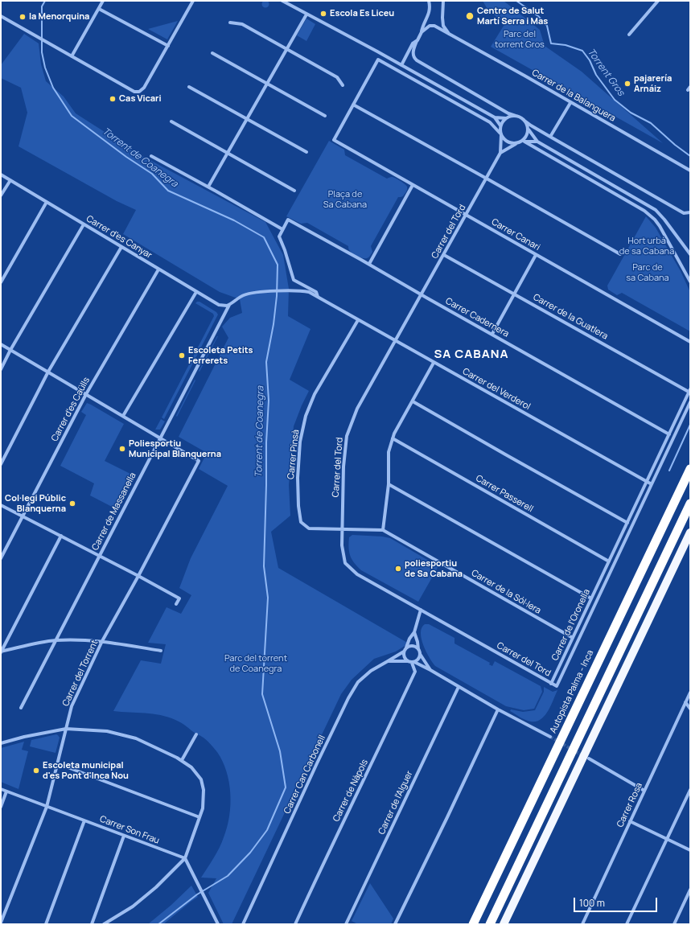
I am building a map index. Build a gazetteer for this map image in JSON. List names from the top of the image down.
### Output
{
  "streets": {
    "highway": ["Autopista Palma - Inca"],
    "street": [
      "Carrer de la Balanguera",
      "Carrer del Tord",
      "Carrer Canari",
      "Carrer d'es Canyar",
      "Carrer de la Guatlera",
      "Carrer Cadernera",
      "Carrer del Verderol",
      "Carrer d'es Caülls",
      "Carrer Pinsà",
      "Carrer Passerell",
      "Carrer de Massanella",
      "Carrer de la Sól·lera",
      "Carrer de l'Oronella",
      "Carrer del Torrent",
      "Carrer Can Carbonell",
      "Carrer de Nàpols",
      "Carrer de l'Alguer",
      "Carrer Rosa",
      "Carrer Son Frau"
    ]
  },
  "crossings": [
    ["Carrer del Tord", "Carrer Canari"],
    ["Carrer del Tord", "Carrer de la Guatlera"],
    ["Carrer del Tord", "Carrer Cadernera"],
    ["Carrer del Tord", "Carrer del Verderol"],
    ["Carrer del Tord", "Carrer Pinsà"],
    ["Carrer del Tord", "Carrer de la Sól·lera"],
    ["Carrer del Tord", "Carrer de l'Oronella"],
    ["Carrer d'es Canyar", "Carrer d'es Caülls"],
    ["Carrer d'es Canyar", "Carrer de Massanella"],
    ["Carrer de la Guatlera", "Carrer de l'Oronella"],
    ["Carrer Cadernera", "Carrer de l'Oronella"],
    ["Carrer del Verderol", "Carrer Pinsà"],
    ["Carrer del Verderol", "Carrer de l'Oronella"],
    ["Carrer Pinsà", "Carrer de la Sól·lera"],
    ["Carrer Passerell", "Carrer de l'Oronella"],
    ["Carrer de Massanella", "Carrer del Torrent"],
    ["Carrer de la Sól·lera", "Carrer de l'Oronella"],
    ["Carrer del Torrent", "Carrer Son Frau"],
    ["Carrer Can Carbonell", "Carrer de Nàpols"]
  ],
  "districts": ["SA CABANA"],
  "water": ["Torrent Gros", "Torrent de Coanegra"],
  "parks": [
    "Parc del torrent Gros",
    "Plaça de Sa Cabana",
    "Hort urbà de sa Cabana",
    "Parc de sa Cabana",
    "Parc del torrent de Coanegra"
  ],
  "places": [
    "Escola Es Liceu",
    "Centre de Salut Martí Serra i Mas",
    "la Menorquina",
    "pajarería Arnáiz",
    "Cas Vicari",
    "Escoleta Petits Ferrerets",
    "Poliesportiu Municipal Blanquerna",
    "Col·legi Públic Blanquerna",
    "poliesportiu de Sa Cabana",
    "Escoleta municipal d'es Pont d'Inca Nou"
  ],
  "scale_bar": "100 m"
}
